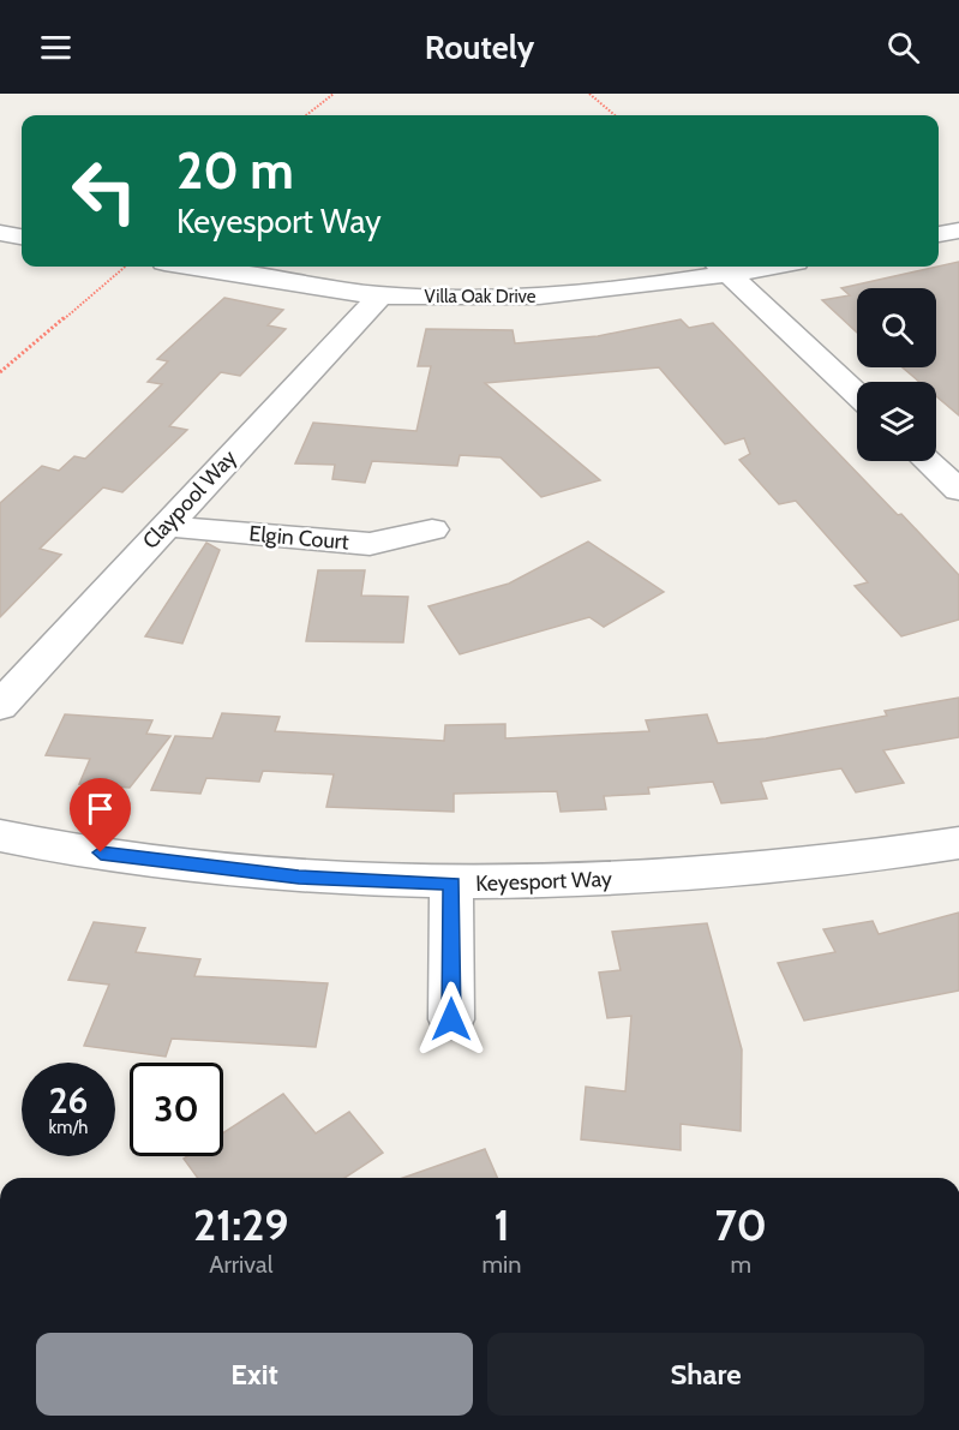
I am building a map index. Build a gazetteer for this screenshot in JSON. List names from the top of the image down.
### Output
{
  "streets": {
    "street": [
      "Villa Oak Drive",
      "Claypool Way",
      "Elgin Court",
      "Keyesport Way"
    ]
  },
  "crossings": [
    ["Villa Oak Drive", "Claypool Way"],
    ["Claypool Way", "Elgin Court"]
  ],
  "page": {
    "header": "Routely",
    "turn": ["20 m", "Keyesport Way"],
    "speed": "26 km/h",
    "limit": "30",
    "eta": [
      "21:29",
      "Arrival",
      "1",
      "min",
      "70",
      "m"
    ],
    "buttons": ["Exit", "Share"]
  }
}
